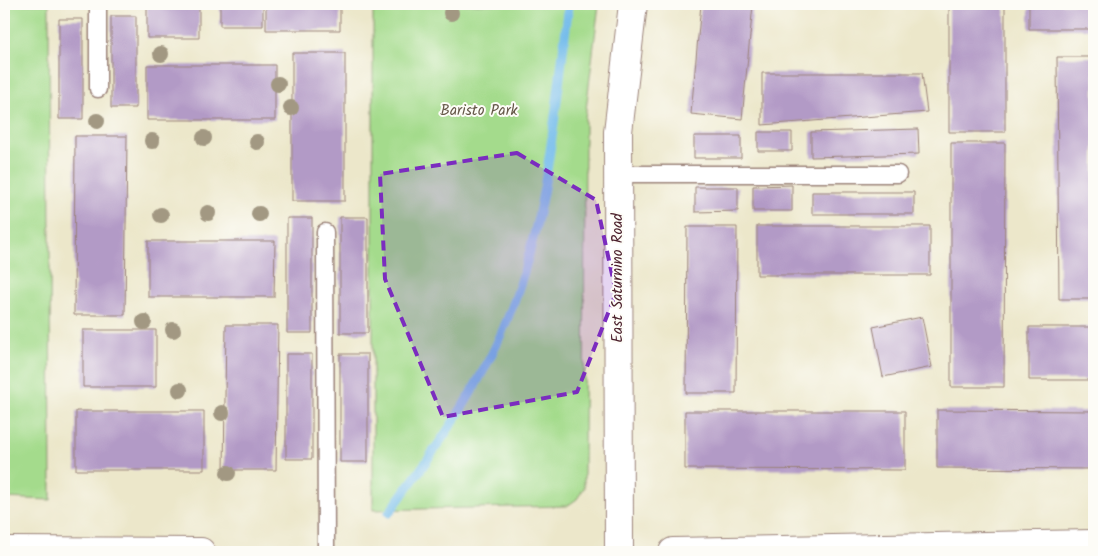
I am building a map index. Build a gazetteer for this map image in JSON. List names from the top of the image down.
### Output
{
  "streets": {
    "street": ["East Saturnino Road"]
  },
  "parks": ["Baristo Park"]
}
